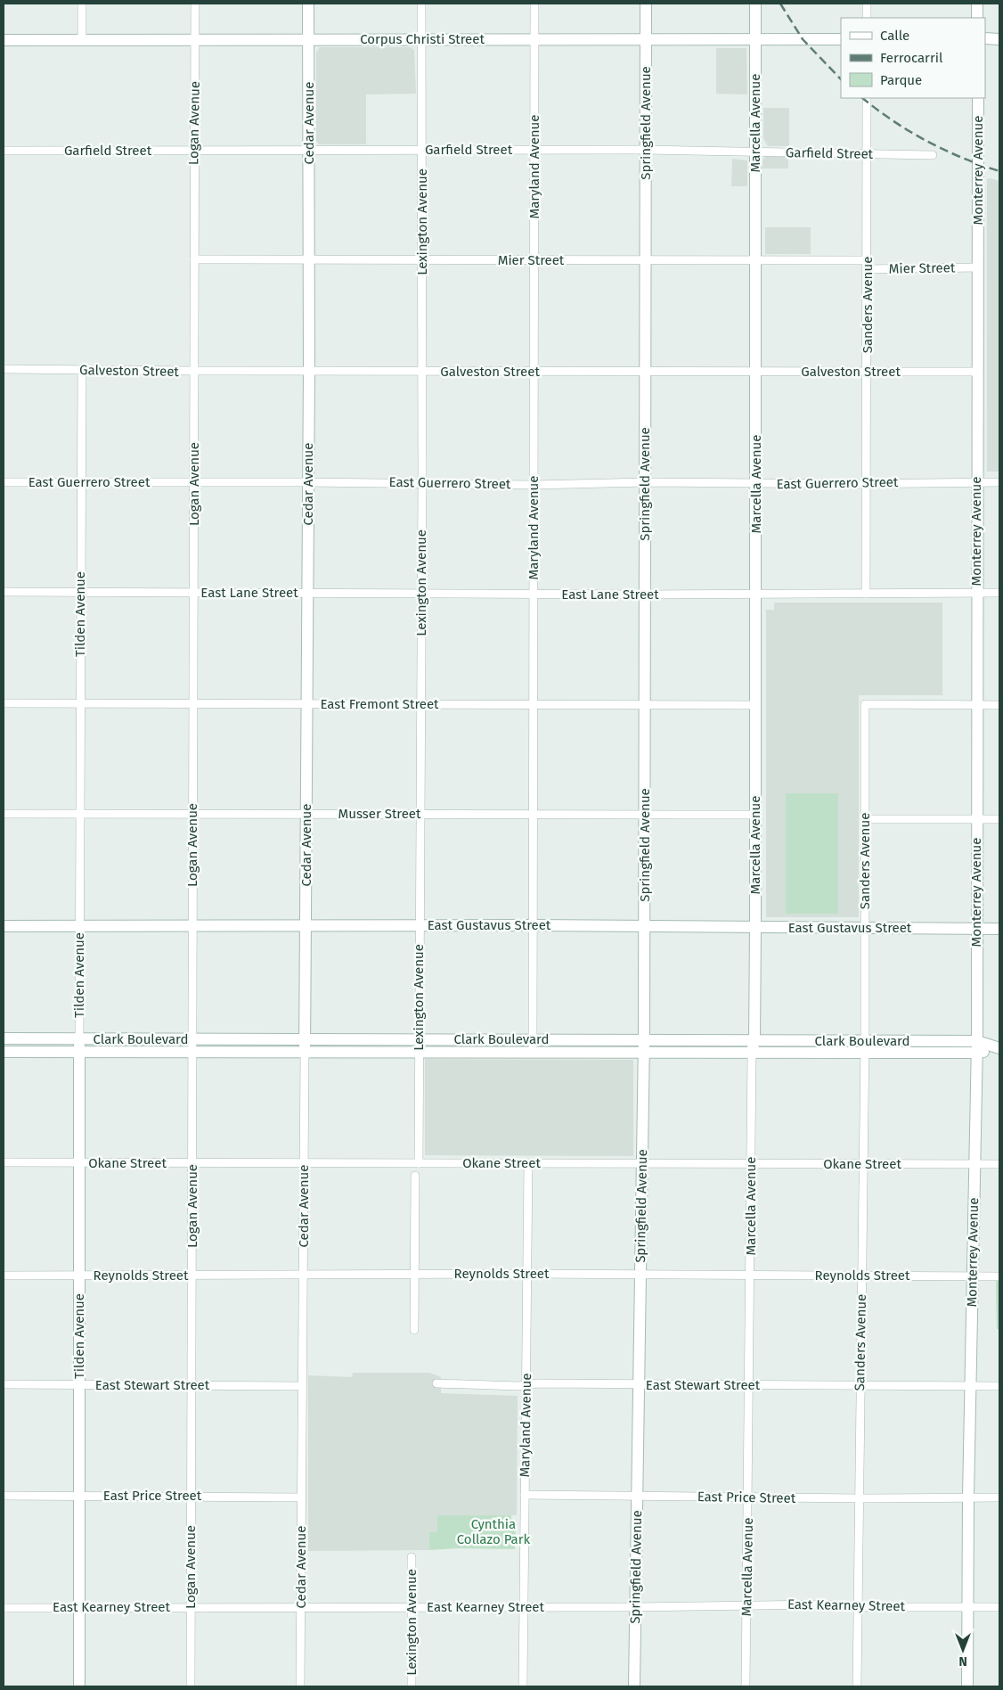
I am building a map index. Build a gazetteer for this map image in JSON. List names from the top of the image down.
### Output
{
  "streets": {
    "street": [
      "Corpus Christi Street",
      "Logan Avenue",
      "Cedar Avenue",
      "Springfield Avenue",
      "Marcella Avenue",
      "Garfield Street",
      "Maryland Avenue",
      "Monterrey Avenue",
      "Lexington Avenue",
      "Mier Street",
      "Sanders Avenue",
      "Galveston Street",
      "East Guerrero Street",
      "East Lane Street",
      "Tilden Avenue",
      "East Fremont Street",
      "Musser Street",
      "East Gustavus Street",
      "Clark Boulevard",
      "Okane Street",
      "Reynolds Street",
      "East Stewart Street",
      "East Price Street",
      "East Kearney Street"
    ]
  },
  "crossings": [
    ["Corpus Christi Street", "Logan Avenue"],
    ["Corpus Christi Street", "Cedar Avenue"],
    ["Corpus Christi Street", "Springfield Avenue"],
    ["Corpus Christi Street", "Marcella Avenue"],
    ["Corpus Christi Street", "Maryland Avenue"],
    ["Corpus Christi Street", "Lexington Avenue"],
    ["Logan Avenue", "Garfield Street"],
    ["Logan Avenue", "Mier Street"],
    ["Logan Avenue", "Galveston Street"],
    ["Logan Avenue", "East Guerrero Street"],
    ["Logan Avenue", "East Lane Street"],
    ["Logan Avenue", "East Fremont Street"],
    ["Logan Avenue", "Musser Street"],
    ["Logan Avenue", "East Gustavus Street"],
    ["Logan Avenue", "Clark Boulevard"],
    ["Logan Avenue", "Okane Street"],
    ["Logan Avenue", "Reynolds Street"],
    ["Logan Avenue", "East Stewart Street"],
    ["Logan Avenue", "East Price Street"],
    ["Logan Avenue", "East Kearney Street"],
    ["Cedar Avenue", "Garfield Street"],
    ["Cedar Avenue", "Mier Street"],
    ["Cedar Avenue", "Galveston Street"],
    ["Cedar Avenue", "East Guerrero Street"],
    ["Cedar Avenue", "East Lane Street"],
    ["Cedar Avenue", "East Fremont Street"],
    ["Cedar Avenue", "Musser Street"],
    ["Cedar Avenue", "East Gustavus Street"],
    ["Cedar Avenue", "Clark Boulevard"],
    ["Cedar Avenue", "Okane Street"],
    ["Cedar Avenue", "Reynolds Street"],
    ["Cedar Avenue", "East Stewart Street"],
    ["Cedar Avenue", "East Price Street"],
    ["Cedar Avenue", "East Kearney Street"],
    ["Springfield Avenue", "Garfield Street"],
    ["Springfield Avenue", "Mier Street"],
    ["Springfield Avenue", "Galveston Street"],
    ["Springfield Avenue", "East Guerrero Street"],
    ["Springfield Avenue", "East Lane Street"],
    ["Springfield Avenue", "East Fremont Street"],
    ["Springfield Avenue", "Musser Street"],
    ["Springfield Avenue", "East Gustavus Street"],
    ["Springfield Avenue", "Clark Boulevard"],
    ["Springfield Avenue", "Okane Street"],
    ["Springfield Avenue", "Reynolds Street"],
    ["Springfield Avenue", "East Stewart Street"],
    ["Springfield Avenue", "East Price Street"],
    ["Springfield Avenue", "East Kearney Street"],
    ["Marcella Avenue", "Garfield Street"],
    ["Marcella Avenue", "Mier Street"],
    ["Marcella Avenue", "Galveston Street"],
    ["Marcella Avenue", "East Guerrero Street"],
    ["Marcella Avenue", "East Lane Street"],
    ["Marcella Avenue", "East Fremont Street"],
    ["Marcella Avenue", "Musser Street"],
    ["Marcella Avenue", "East Gustavus Street"],
    ["Marcella Avenue", "Clark Boulevard"],
    ["Marcella Avenue", "Okane Street"],
    ["Marcella Avenue", "Reynolds Street"],
    ["Marcella Avenue", "East Stewart Street"],
    ["Marcella Avenue", "East Price Street"],
    ["Marcella Avenue", "East Kearney Street"],
    ["Garfield Street", "Maryland Avenue"],
    ["Garfield Street", "Lexington Avenue"],
    ["Garfield Street", "Sanders Avenue"],
    ["Maryland Avenue", "Mier Street"],
    ["Maryland Avenue", "Galveston Street"],
    ["Maryland Avenue", "East Guerrero Street"],
    ["Maryland Avenue", "East Lane Street"],
    ["Maryland Avenue", "East Fremont Street"],
    ["Maryland Avenue", "Musser Street"],
    ["Maryland Avenue", "East Gustavus Street"],
    ["Maryland Avenue", "Clark Boulevard"],
    ["Maryland Avenue", "Okane Street"],
    ["Maryland Avenue", "Reynolds Street"],
    ["Maryland Avenue", "East Stewart Street"],
    ["Maryland Avenue", "East Price Street"],
    ["Maryland Avenue", "East Kearney Street"],
    ["Monterrey Avenue", "Mier Street"],
    ["Monterrey Avenue", "Sanders Avenue"],
    ["Monterrey Avenue", "Galveston Street"],
    ["Monterrey Avenue", "East Guerrero Street"],
    ["Monterrey Avenue", "East Lane Street"],
    ["Monterrey Avenue", "East Gustavus Street"],
    ["Monterrey Avenue", "Clark Boulevard"],
    ["Monterrey Avenue", "Okane Street"],
    ["Monterrey Avenue", "Reynolds Street"],
    ["Monterrey Avenue", "East Stewart Street"],
    ["Monterrey Avenue", "East Price Street"],
    ["Monterrey Avenue", "East Kearney Street"],
    ["Lexington Avenue", "Mier Street"],
    ["Lexington Avenue", "Galveston Street"],
    ["Lexington Avenue", "East Guerrero Street"],
    ["Lexington Avenue", "East Lane Street"],
    ["Lexington Avenue", "East Fremont Street"],
    ["Lexington Avenue", "Musser Street"],
    ["Lexington Avenue", "East Gustavus Street"],
    ["Lexington Avenue", "Clark Boulevard"],
    ["Lexington Avenue", "Okane Street"],
    ["Lexington Avenue", "East Kearney Street"],
    ["Mier Street", "Sanders Avenue"],
    ["Sanders Avenue", "Galveston Street"],
    ["Sanders Avenue", "East Guerrero Street"],
    ["Sanders Avenue", "East Lane Street"],
    ["Sanders Avenue", "East Gustavus Street"],
    ["Sanders Avenue", "Clark Boulevard"],
    ["Sanders Avenue", "Okane Street"],
    ["Sanders Avenue", "Reynolds Street"],
    ["Sanders Avenue", "East Stewart Street"],
    ["Sanders Avenue", "East Price Street"],
    ["Sanders Avenue", "East Kearney Street"],
    ["Galveston Street", "Tilden Avenue"],
    ["East Guerrero Street", "Tilden Avenue"],
    ["East Lane Street", "Tilden Avenue"],
    ["Tilden Avenue", "East Fremont Street"],
    ["Tilden Avenue", "Musser Street"],
    ["Tilden Avenue", "East Gustavus Street"],
    ["Tilden Avenue", "Clark Boulevard"],
    ["Tilden Avenue", "Okane Street"],
    ["Tilden Avenue", "Reynolds Street"],
    ["Tilden Avenue", "East Stewart Street"],
    ["Tilden Avenue", "East Price Street"],
    ["Tilden Avenue", "East Kearney Street"]
  ],
  "parks": ["Cynthia Collazo Park"],
  "legend": ["Calle", "Ferrocarril", "Parque"],
  "north": "bottom"
}
